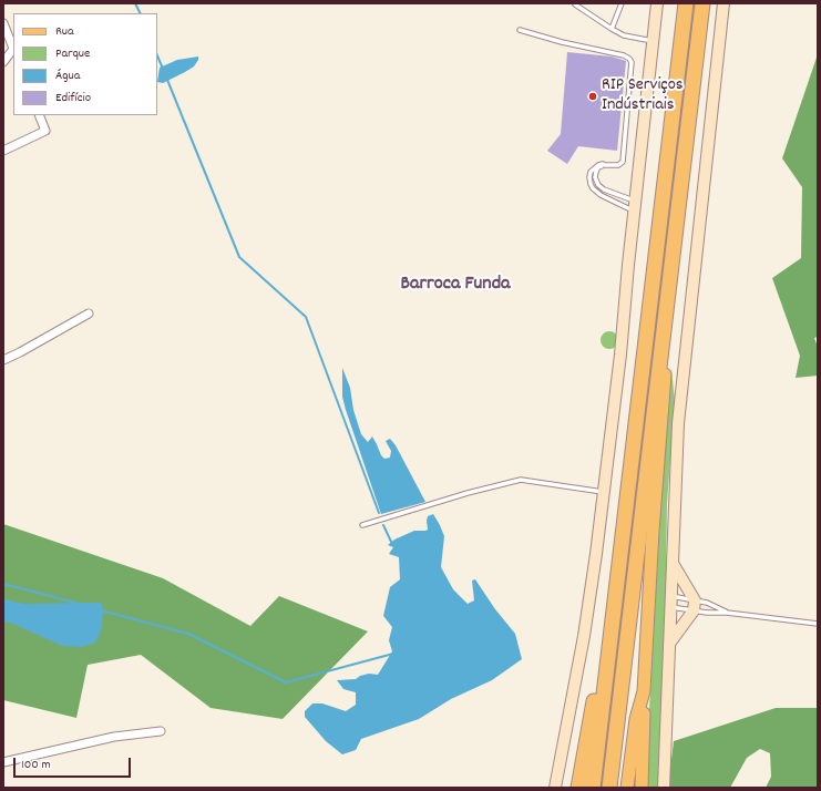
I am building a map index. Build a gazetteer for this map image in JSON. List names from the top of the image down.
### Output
{
  "districts": ["Barroca Funda"],
  "places": ["RIP Serviços Indústriais"],
  "legend": [
    "Rua",
    "Parque",
    "Água",
    "Edifício"
  ],
  "scale_bar": "100 m"
}
